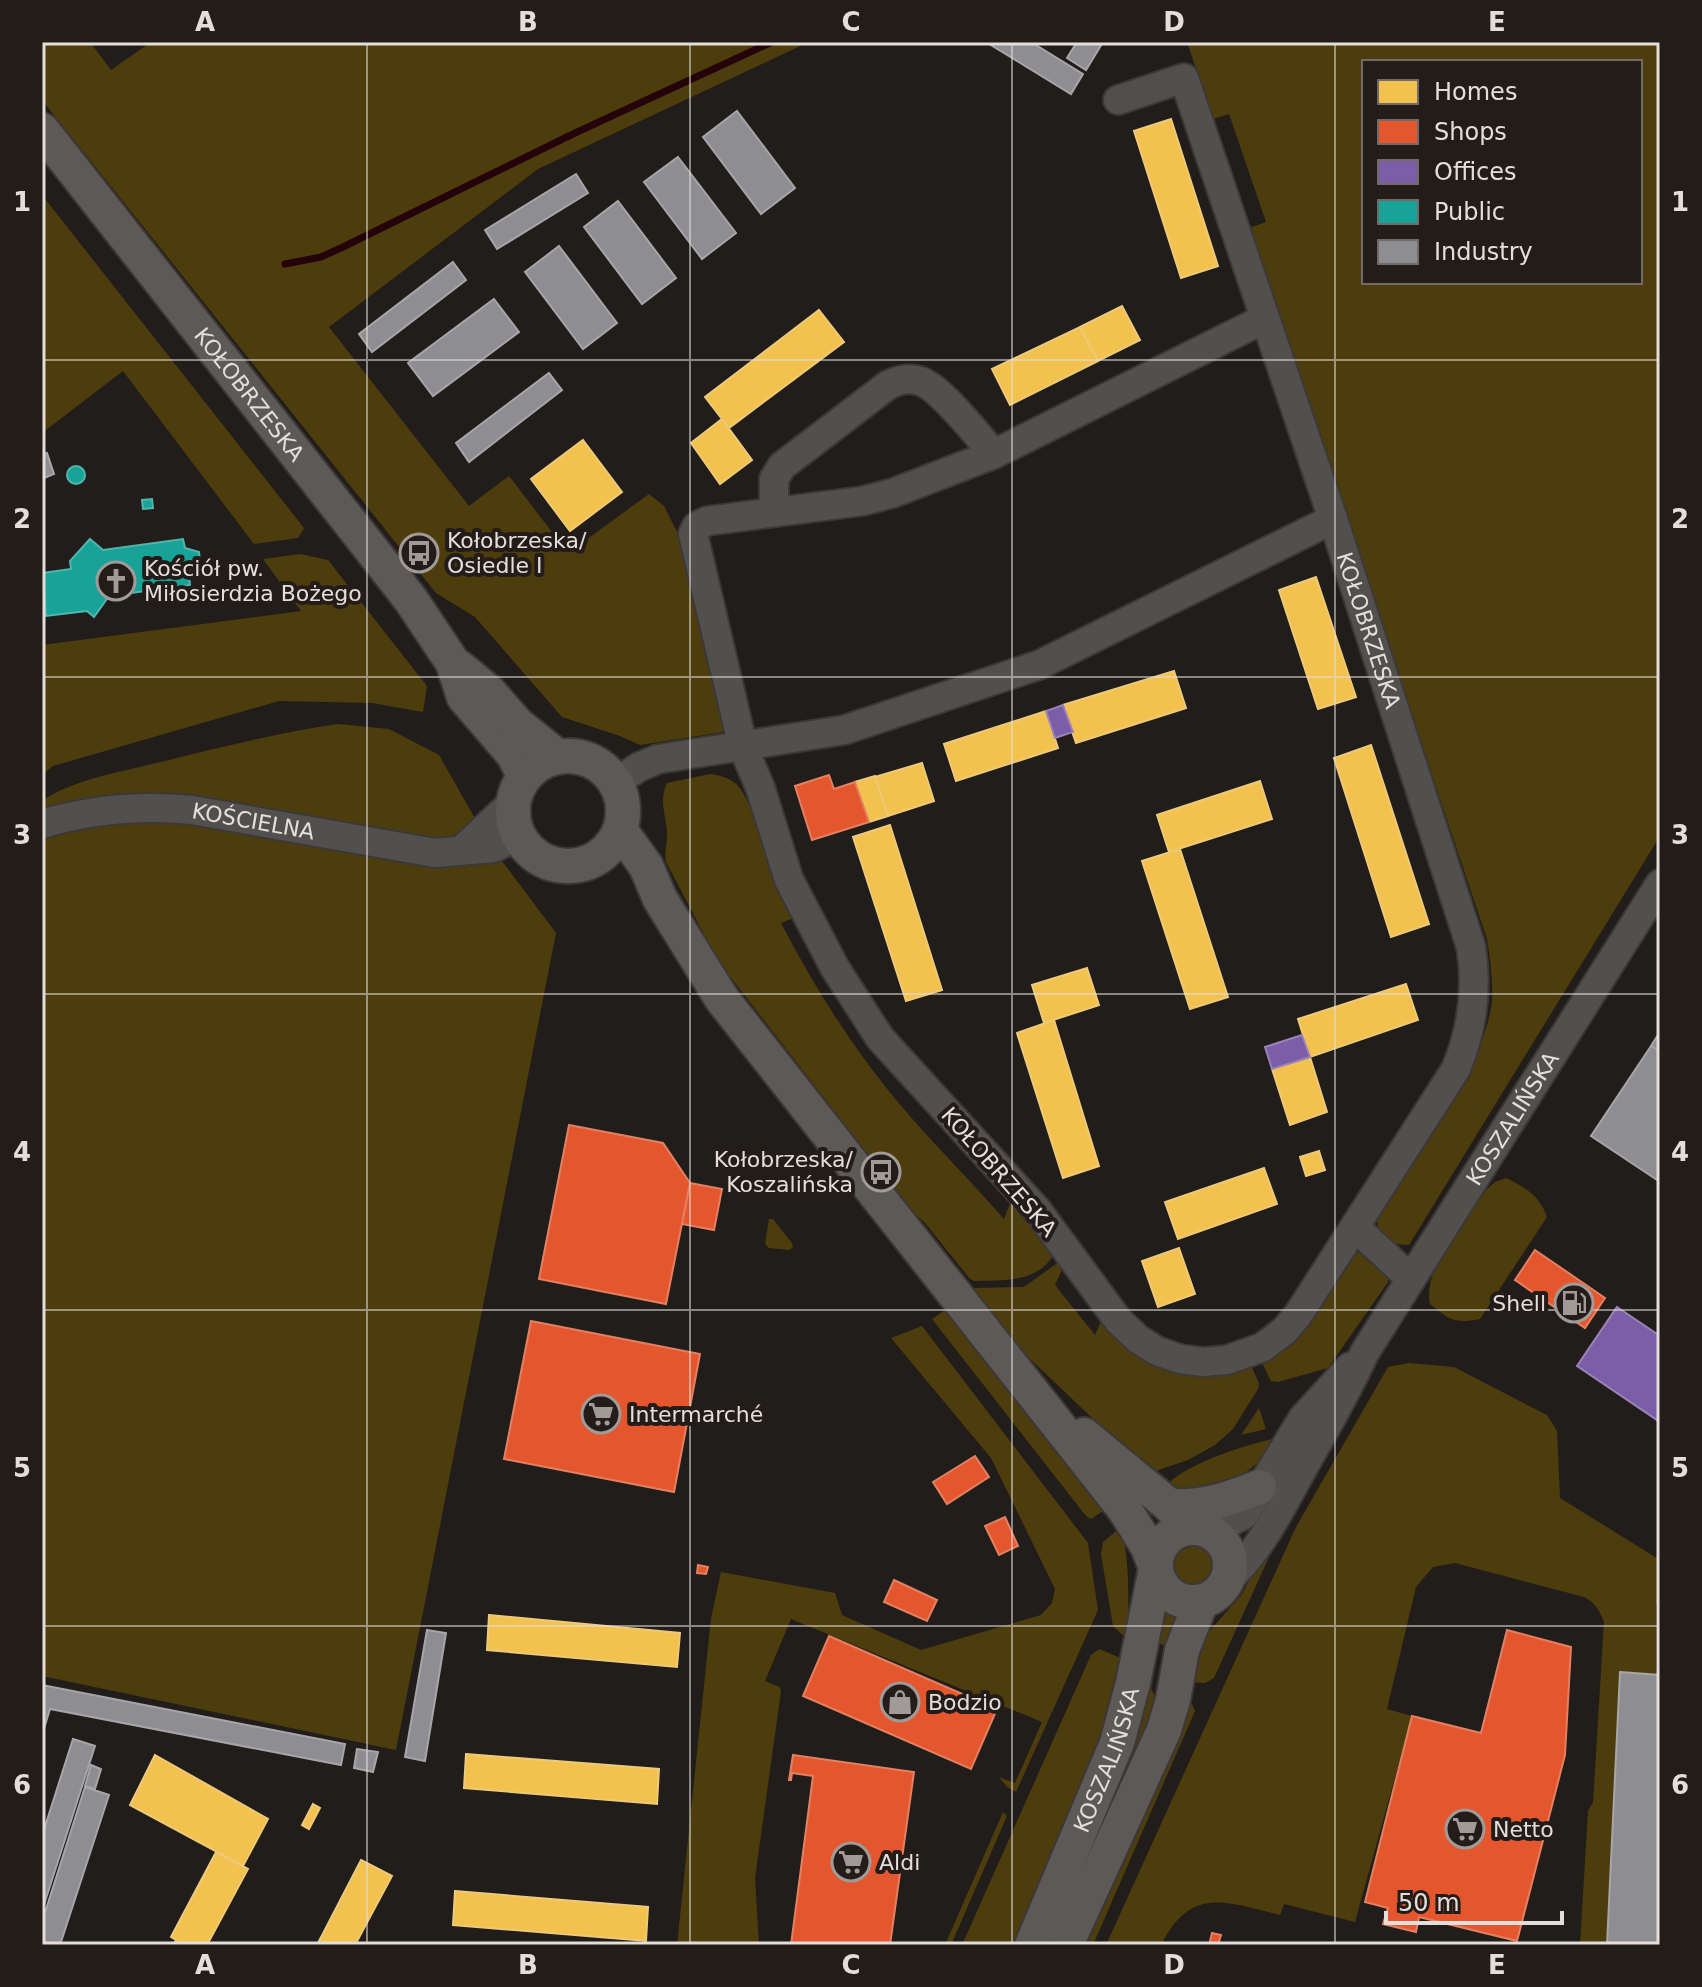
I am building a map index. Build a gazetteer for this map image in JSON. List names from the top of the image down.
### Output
{
  "streets": {
    "main road": ["KOŁOBRZESKA", "KOSZALIŃSKA"],
    "street": ["KOŚCIELNA"]
  },
  "crossings": [
    ["KOŁOBRZESKA", "KOŚCIELNA"]
  ],
  "places": {
    "bus stop": ["Kołobrzeska/ Osiedle I", "Kołobrzeska/ Koszalińska"],
    "church": ["Kościół pw. Miłosierdzia Bożego"],
    "fuel station": ["Shell"],
    "supermarket": ["Intermarché", "Netto", "Aldi"],
    "shop": ["Bodzio"]
  },
  "legend": [
    "Homes",
    "Shops",
    "Offices",
    "Public",
    "Industry"
  ],
  "scale_bar": "50 m",
  "grid": {
    "columns": [
      "A",
      "B",
      "C",
      "D",
      "E"
    ],
    "rows": [
      "1",
      "2",
      "3",
      "4",
      "5",
      "6"
    ]
  }
}
